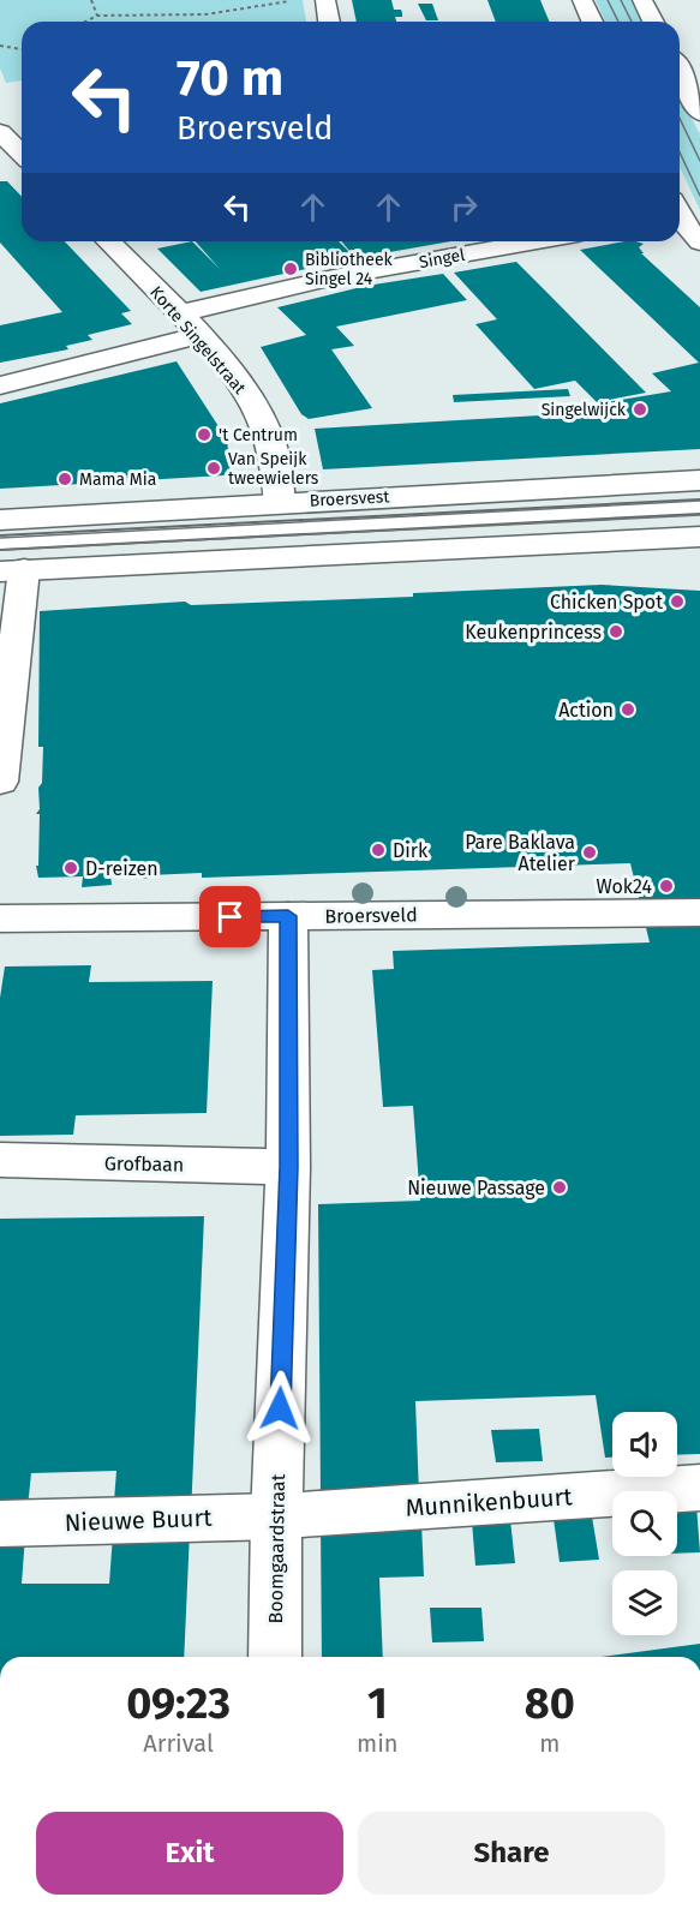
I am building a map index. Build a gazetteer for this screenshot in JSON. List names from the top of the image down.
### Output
{
  "streets": {
    "street": [
      "Singel",
      "Korte Singelstraat",
      "Broersvest",
      "Broersveld",
      "Grofbaan",
      "Munnikenbuurt",
      "Nieuwe Buurt",
      "Boomgaardstraat"
    ]
  },
  "crossings": [
    ["Singel", "Korte Singelstraat"],
    ["Korte Singelstraat", "Broersvest"],
    ["Broersveld", "Boomgaardstraat"],
    ["Grofbaan", "Boomgaardstraat"],
    ["Munnikenbuurt", "Nieuwe Buurt"],
    ["Munnikenbuurt", "Boomgaardstraat"],
    ["Nieuwe Buurt", "Boomgaardstraat"]
  ],
  "places": [
    "Bibliotheek Singel 24",
    "Singelwijck",
    "'t Centrum",
    "Van Speijk tweewielers",
    "Mama Mia",
    "Chicken Spot",
    "Keukenprincess",
    "Action",
    "Dirk",
    "Pare Baklava Atelier",
    "D-reizen",
    "Wok24",
    "Nieuwe Passage"
  ],
  "page": {
    "turn": ["70 m", "Broersveld"],
    "eta": [
      "09:23",
      "Arrival",
      "1",
      "min",
      "80",
      "m"
    ],
    "buttons": ["Exit", "Share"]
  }
}
